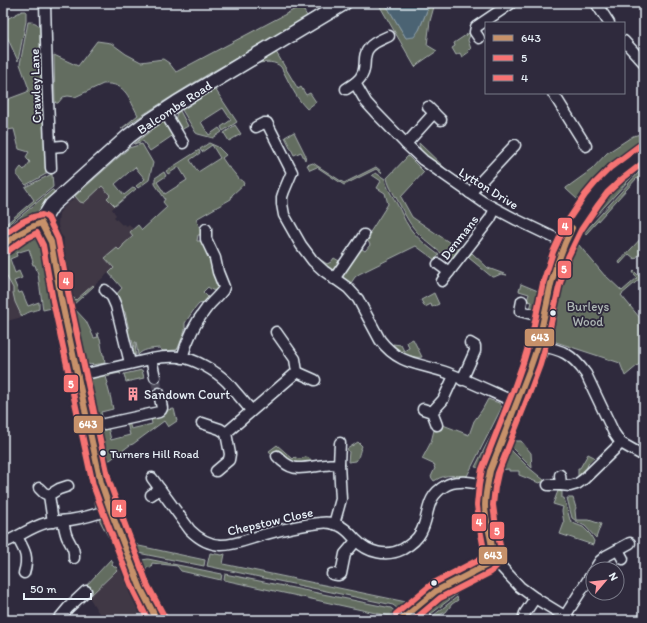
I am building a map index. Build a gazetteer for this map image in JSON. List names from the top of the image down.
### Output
{
  "streets": {
    "main road": ["Balcombe Road"],
    "street": [
      "Crawley Lane",
      "Lytton Drive",
      "Denmans",
      "Chepstow Close"
    ]
  },
  "crossings": [
    ["Lytton Drive", "Denmans"]
  ],
  "parks": ["Burleys Wood"],
  "places": {
    "building": ["Sandown Court"],
    "other": ["Turners Hill Road"]
  },
  "lines": ["transit line 4", "transit line 5", "transit line 643"],
  "legend": ["643", "5", "4"],
  "scale_bar": "50 m",
  "north": "top right"
}
